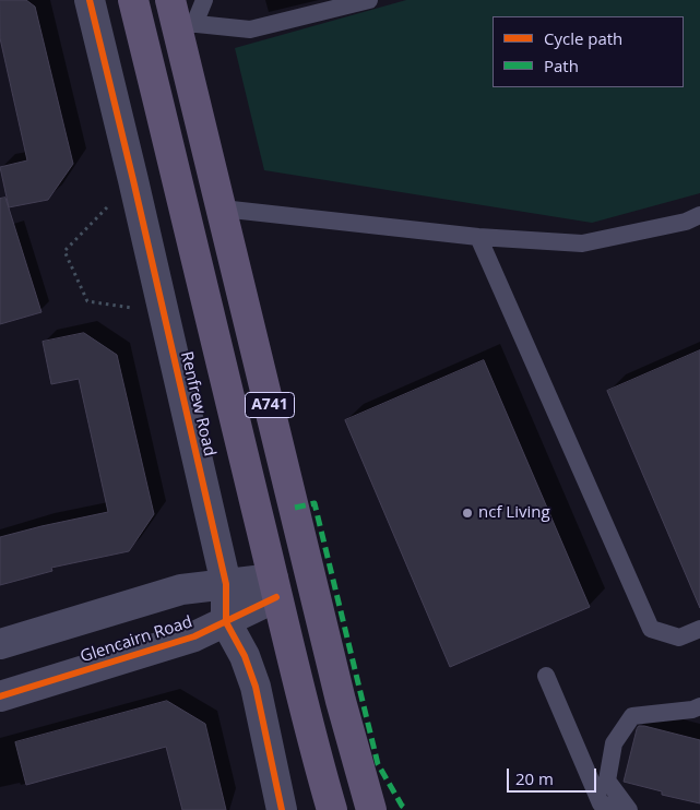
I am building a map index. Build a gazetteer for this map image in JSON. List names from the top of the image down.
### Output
{
  "streets": {
    "main road": ["Renfrew Road", "A741"],
    "street": ["Glencairn Road"]
  },
  "crossings": [
    ["Renfrew Road", "Glencairn Road"]
  ],
  "places": ["ncf Living"],
  "legend": ["Cycle path", "Path"],
  "scale_bar": "20 m"
}
